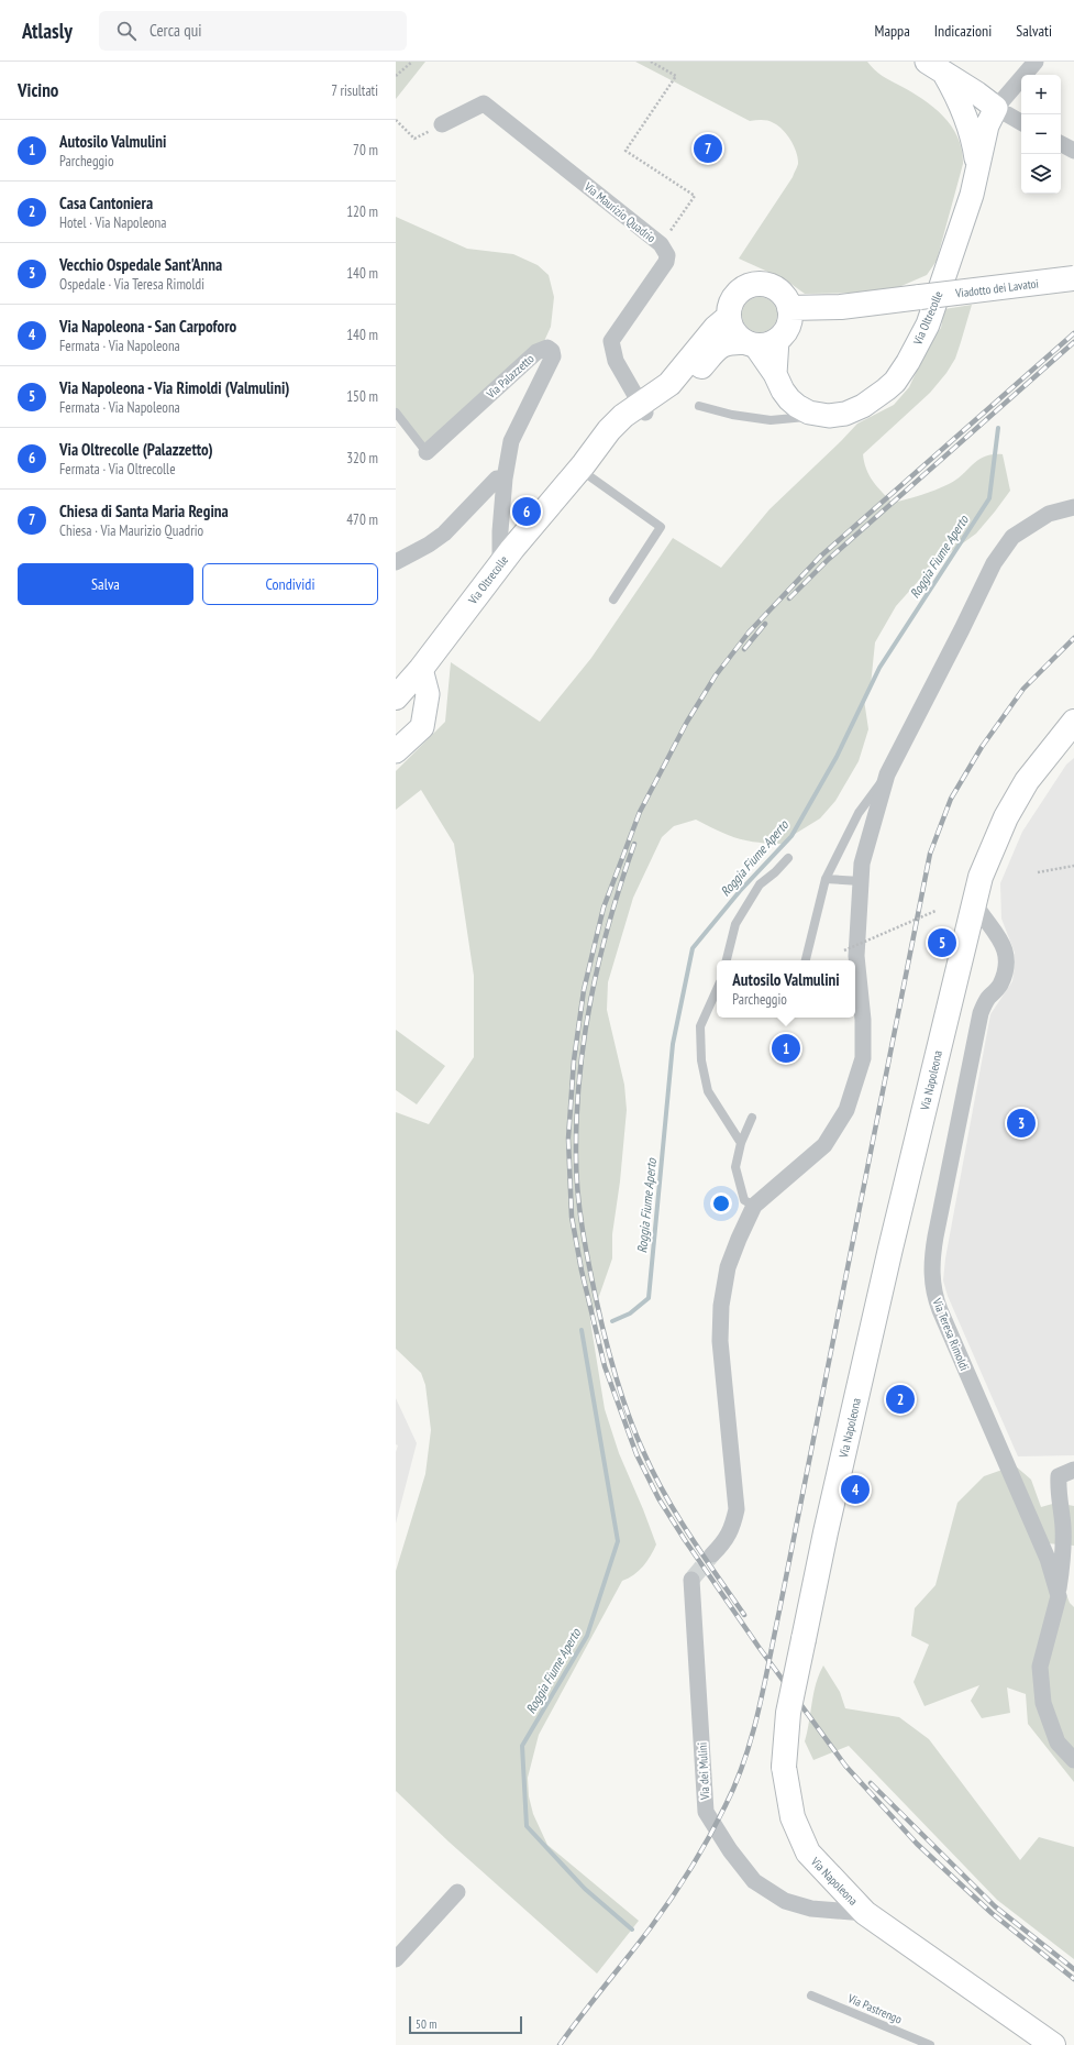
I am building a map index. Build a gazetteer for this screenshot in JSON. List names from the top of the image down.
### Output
{
  "streets": {
    "main road": ["Viadotto dei Lavatoi", "Via Oltrecolle", "Via Napoleona"],
    "street": [
      "Via Maurizio Quadrio",
      "Via Palazzetto",
      "Via Teresa Rimoldi",
      "Via dei Mulini"
    ],
    "lane": ["Via Pastrengo"]
  },
  "crossings": [
    ["Via Maurizio Quadrio", "Via Oltrecolle"],
    ["Viadotto dei Lavatoi", "Via Oltrecolle"],
    ["Via Oltrecolle", "Via Palazzetto"],
    ["Via Napoleona", "Via Teresa Rimoldi"],
    ["Via Napoleona", "Via dei Mulini"]
  ],
  "water": ["Roggia Fiume Aperto"],
  "scale_bar": "50 m",
  "page": {
    "header": "Atlasly",
    "search": "Cerca qui",
    "nav": ["Mappa", "Indicazioni", "Salvati"],
    "heading": ["Vicino", "7 risultati"],
    "map_buttons": ["+", "−"],
    "list": [
      {
        "mark": "1",
        "name": "Autosilo Valmulini",
        "note": "Parcheggio",
        "value": "70 m"
      },
      {
        "mark": "2",
        "name": "Casa Cantoniera",
        "note": "Hotel · Via Napoleona",
        "value": "120 m"
      },
      {
        "mark": "3",
        "name": "Vecchio Ospedale Sant'Anna",
        "note": "Ospedale · Via Teresa Rimoldi",
        "value": "140 m"
      },
      {
        "mark": "4",
        "name": "Via Napoleona - San Carpoforo",
        "note": "Fermata · Via Napoleona",
        "value": "140 m"
      },
      {
        "mark": "5",
        "name": "Via Napoleona - Via Rimoldi (Valmulini)",
        "note": "Fermata · Via Napoleona",
        "value": "150 m"
      },
      {
        "mark": "6",
        "name": "Via Oltrecolle (Palazzetto)",
        "note": "Fermata · Via Oltrecolle",
        "value": "320 m"
      },
      {
        "mark": "7",
        "name": "Chiesa di Santa Maria Regina",
        "note": "Chiesa · Via Maurizio Quadrio",
        "value": "470 m"
      }
    ],
    "pins": [
      "7",
      "6",
      "5",
      "1",
      "3",
      "2",
      "4"
    ],
    "buttons": ["Salva", "Condividi"],
    "popup": ["Autosilo Valmulini", "Parcheggio"],
    "scale": "50 m"
  }
}
